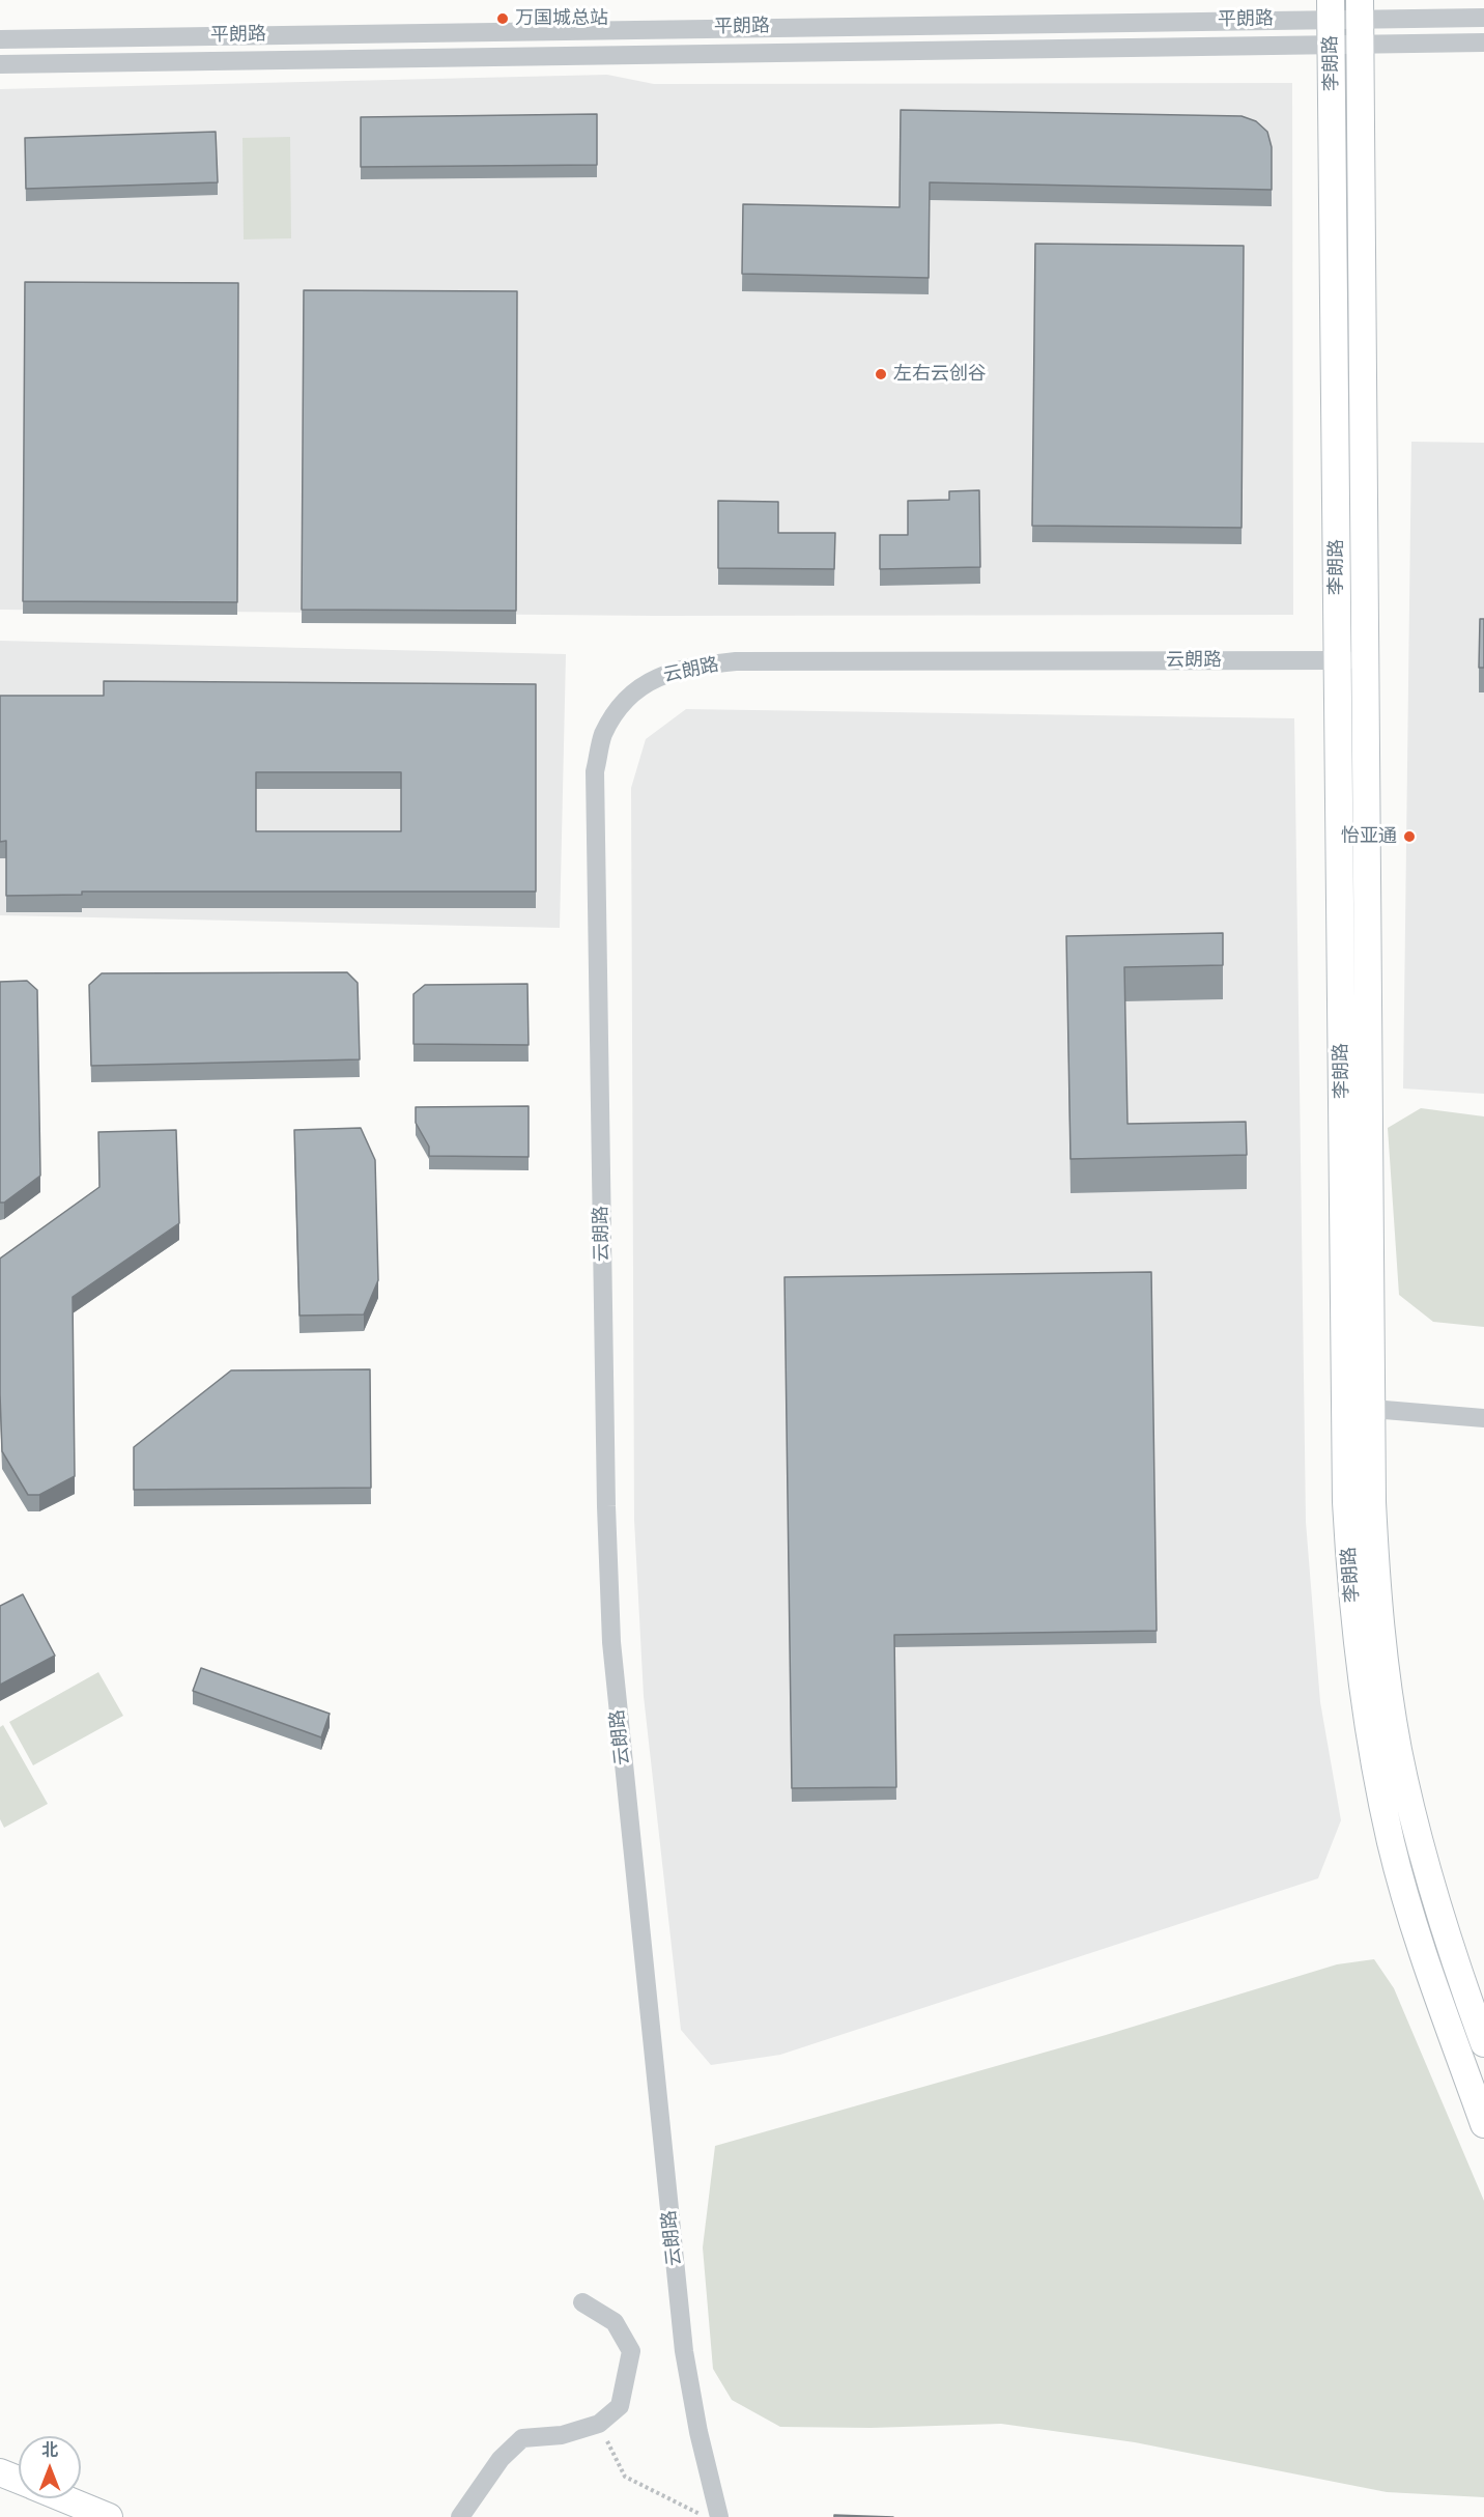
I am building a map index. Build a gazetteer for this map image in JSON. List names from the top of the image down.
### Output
{
  "streets": {
    "street": ["平朗路", "李朗路", "云朗路"]
  },
  "crossings": [
    ["平朗路", "李朗路"],
    ["李朗路", "云朗路"]
  ],
  "places": ["万国城总站", "左右云创谷", "怡亚通"],
  "north": "top"
}
